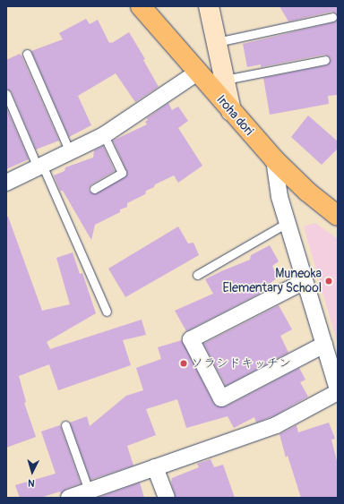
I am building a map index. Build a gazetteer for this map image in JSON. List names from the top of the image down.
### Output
{
  "streets": {
    "main road": ["Iroha dori"]
  },
  "places": ["Muneoka Elementary School", "ソラシドキッチン"],
  "north": "bottom"
}
